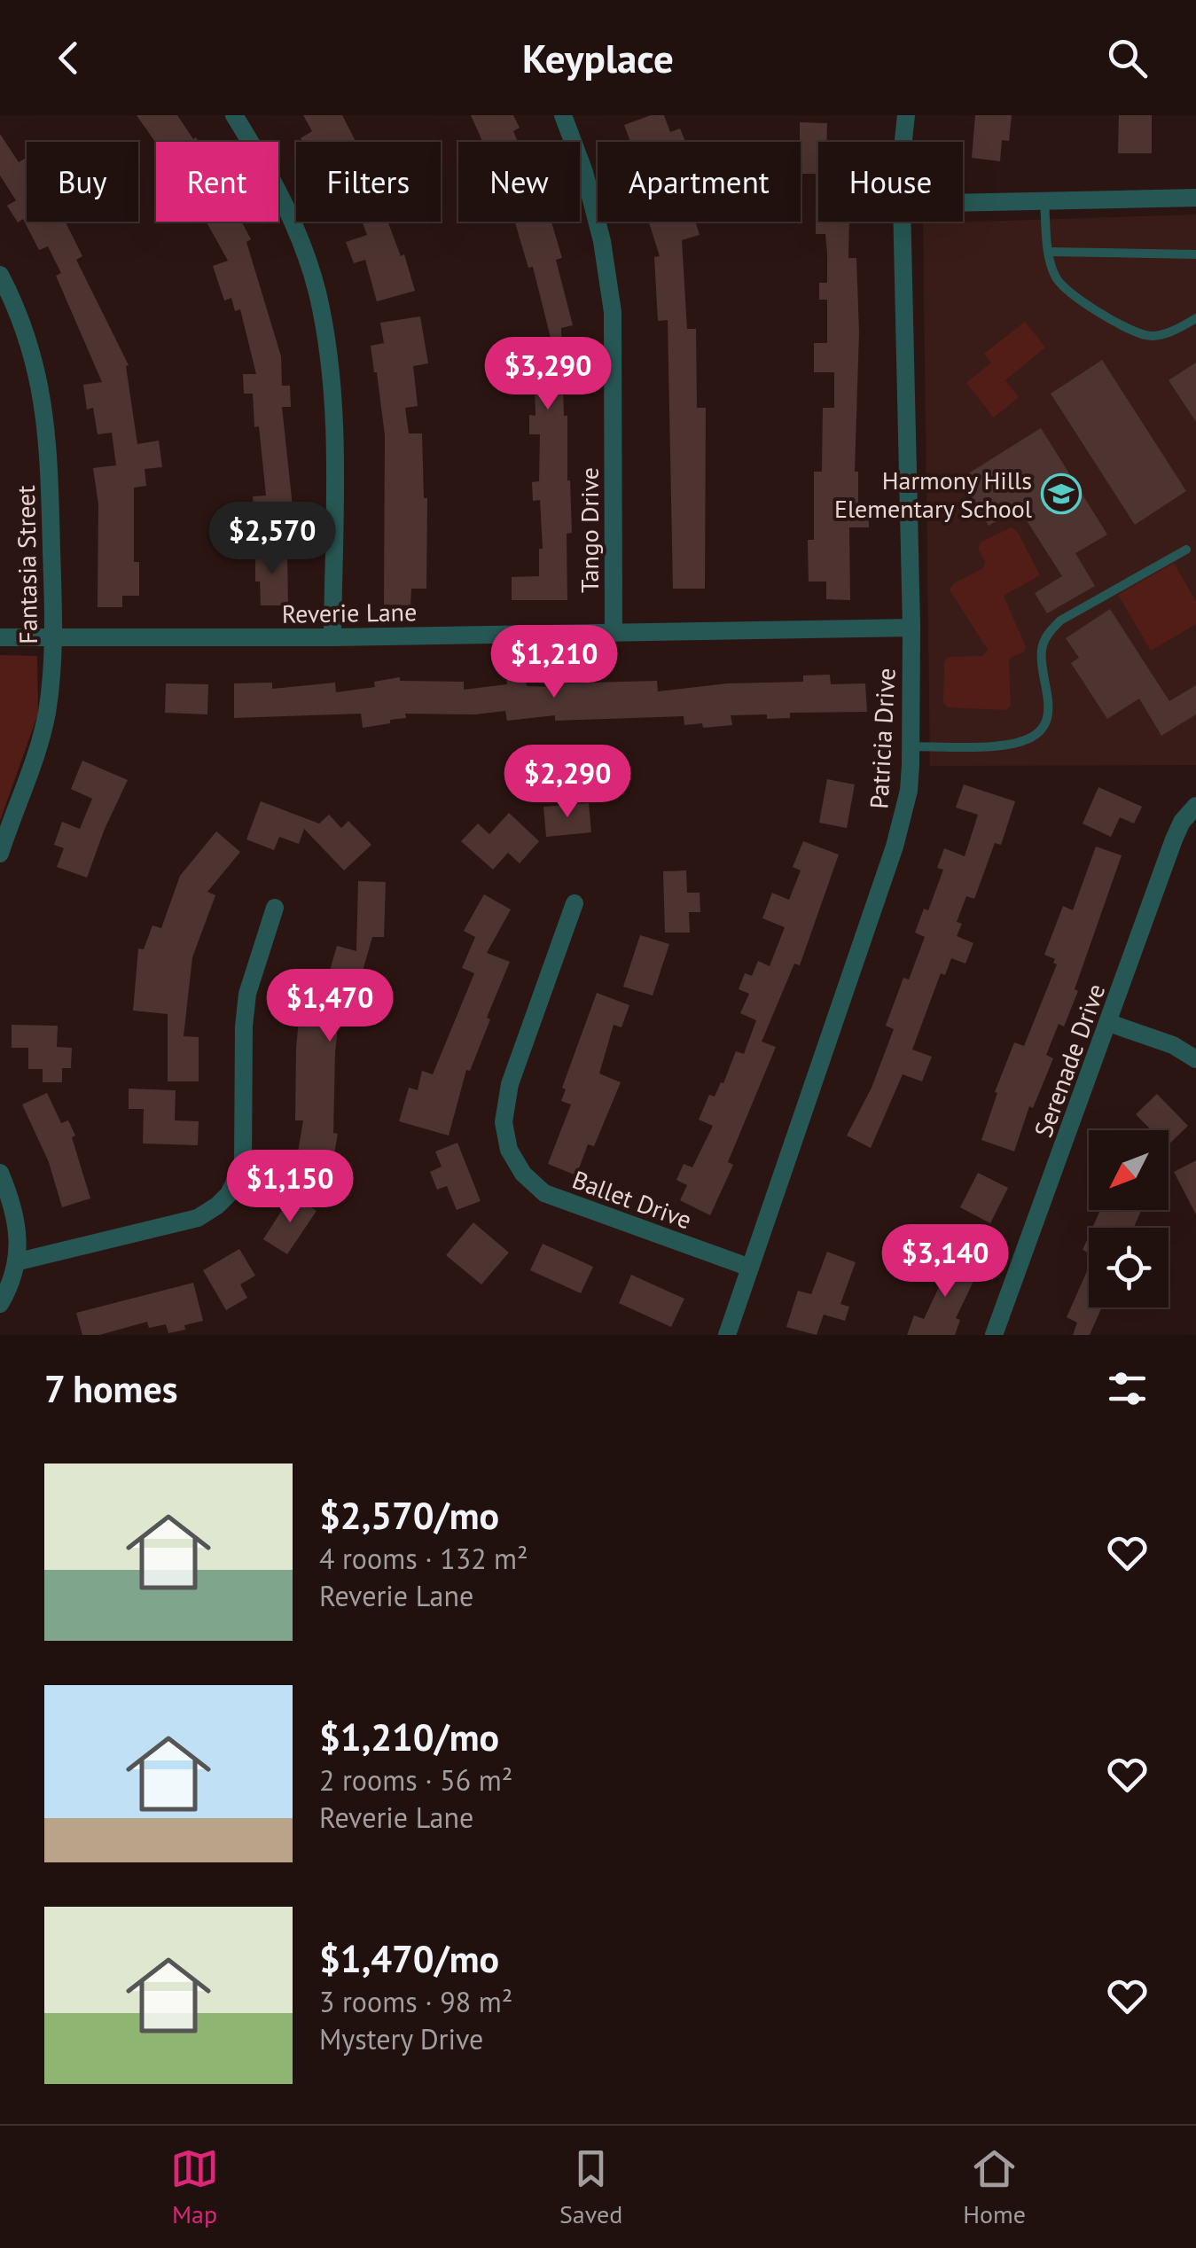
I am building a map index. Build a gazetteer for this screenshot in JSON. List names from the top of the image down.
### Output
{
  "streets": {
    "street": [
      "Tango Drive",
      "Fantasia Street",
      "Reverie Lane",
      "Patricia Drive",
      "Serenade Drive",
      "Ballet Drive"
    ]
  },
  "crossings": [
    ["Tango Drive", "Reverie Lane"],
    ["Fantasia Street", "Reverie Lane"],
    ["Reverie Lane", "Patricia Drive"],
    ["Patricia Drive", "Ballet Drive"]
  ],
  "places": {
    "school or university": ["Harmony Hills Elementary School"]
  },
  "north": "bottom left",
  "page": {
    "header": "Keyplace",
    "chip": [
      "Buy",
      "Rent",
      "Filters",
      "New",
      "Apartment",
      "House"
    ],
    "price": [
      "$3,290",
      "$2,570",
      "$1,210",
      "$2,290",
      "$1,470",
      "$1,150",
      "$3,140"
    ],
    "heading": "7 homes",
    "list": [
      {
        "name": "$2,570/mo",
        "note": "4 rooms · 132 m² · Reverie Lane"
      },
      {
        "name": "$1,210/mo",
        "note": "2 rooms · 56 m² · Reverie Lane"
      },
      {
        "name": "$1,470/mo",
        "note": "3 rooms · 98 m² · Mystery Drive"
      }
    ],
    "tabs": ["Map", "Saved", "Home"]
  }
}
